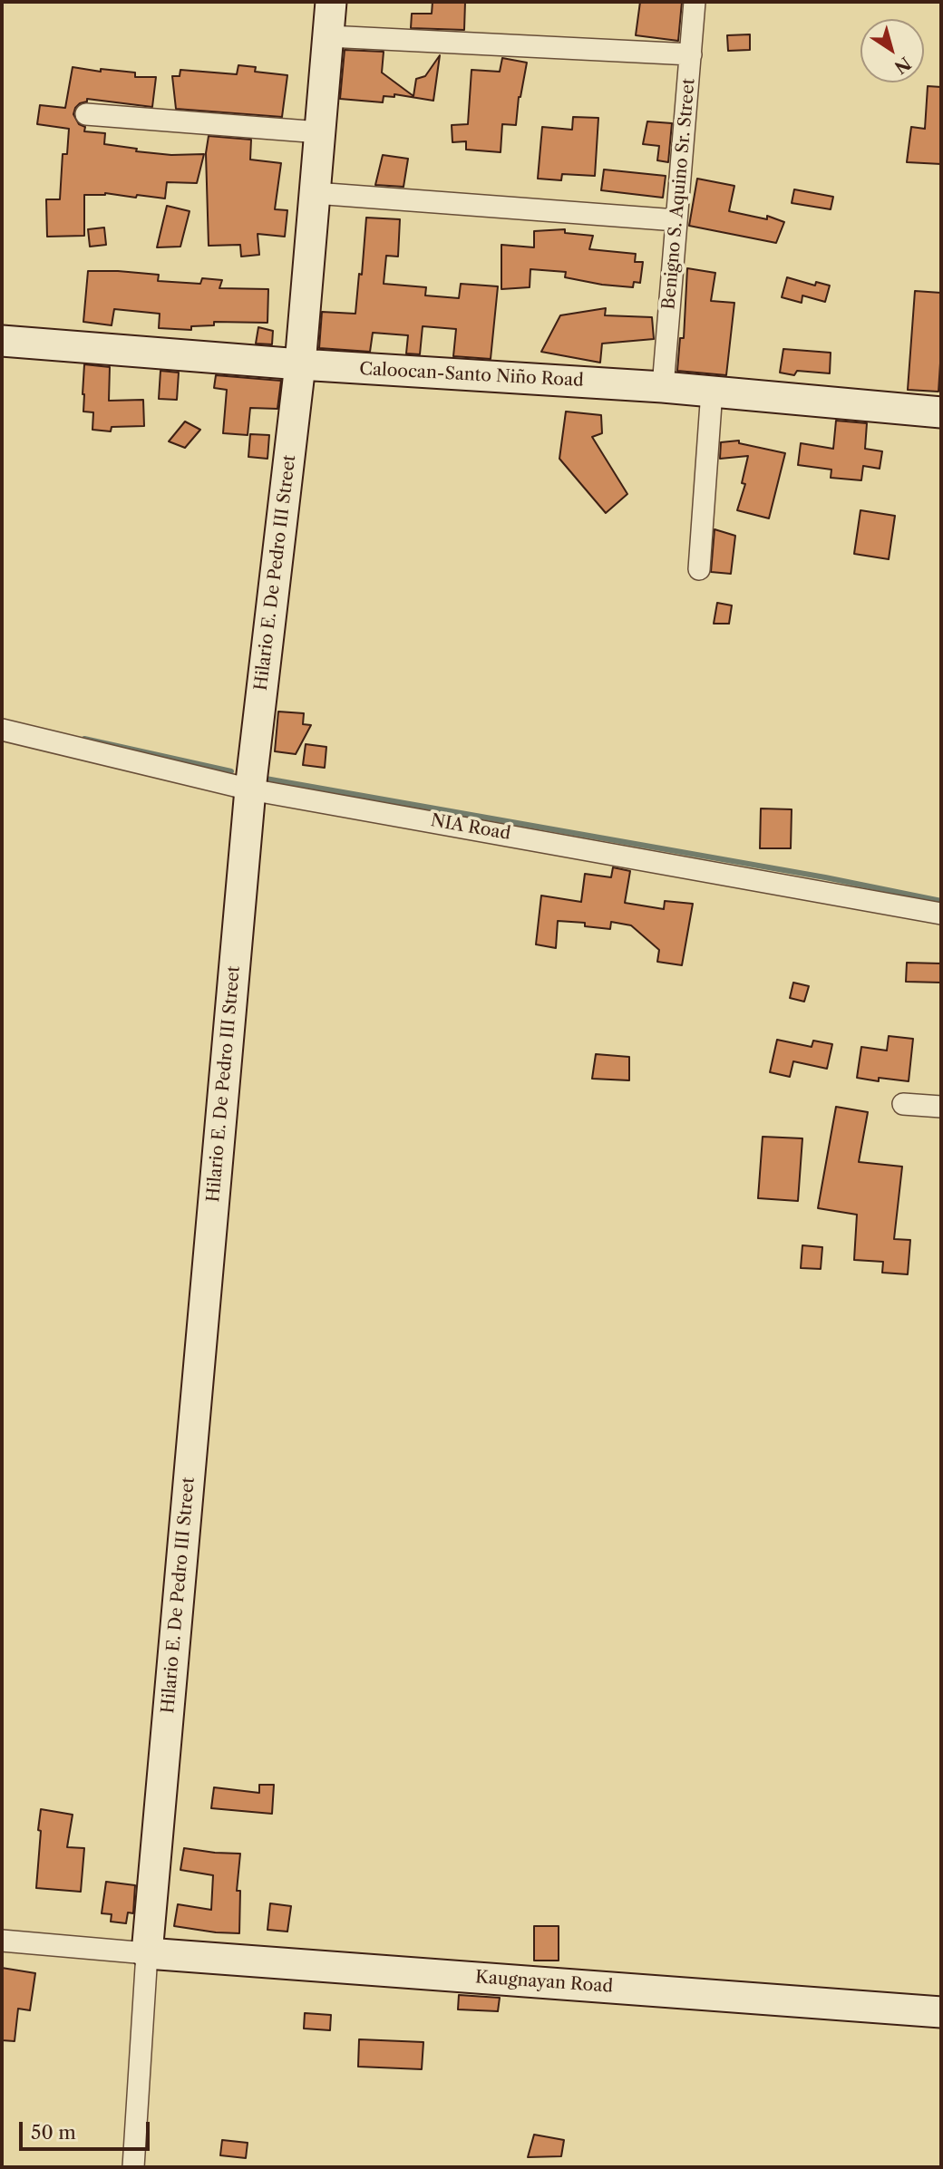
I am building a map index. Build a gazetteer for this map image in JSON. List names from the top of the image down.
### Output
{
  "streets": {
    "street": [
      "Benigno S. Aquino Sr. Street",
      "Caloocan-Santo Niño Road",
      "Hilario E. De Pedro III Street",
      "NIA Road",
      "Kaugnayan Road"
    ]
  },
  "crossings": [
    ["Benigno S. Aquino Sr. Street", "Caloocan-Santo Niño Road"],
    ["Caloocan-Santo Niño Road", "Hilario E. De Pedro III Street"],
    ["Hilario E. De Pedro III Street", "NIA Road"],
    ["Hilario E. De Pedro III Street", "Kaugnayan Road"]
  ],
  "scale_bar": "50 m",
  "north": "bottom right"
}
